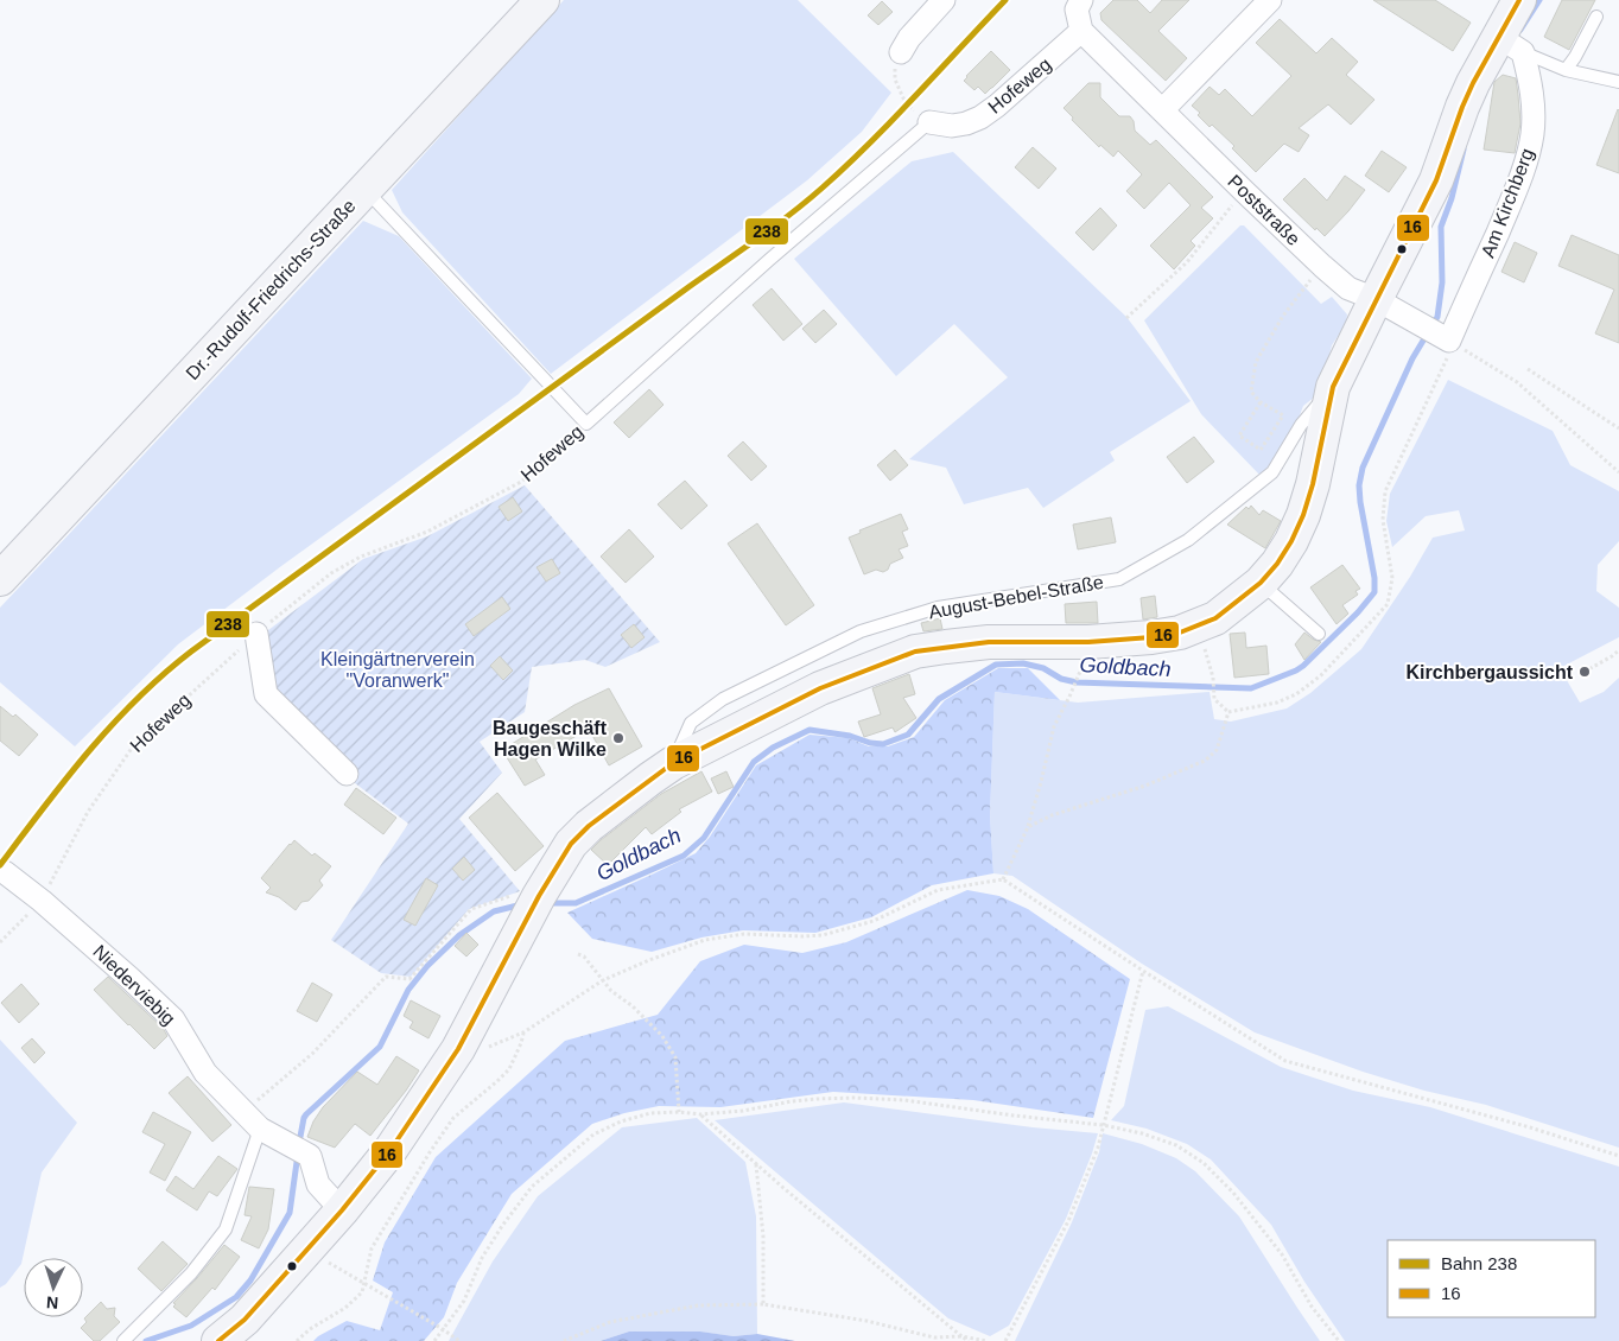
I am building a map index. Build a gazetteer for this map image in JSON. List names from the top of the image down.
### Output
{
  "streets": {
    "street": [
      "Hofeweg",
      "Am Kirchberg",
      "Poststraße",
      "Dr.-Rudolf-Friedrichs-Straße",
      "August-Bebel-Straße",
      "Niederviebig"
    ]
  },
  "crossings": [
    ["Hofeweg", "Poststraße"],
    ["Hofeweg", "Niederviebig"],
    ["Am Kirchberg", "August-Bebel-Straße"],
    ["Poststraße", "August-Bebel-Straße"],
    ["August-Bebel-Straße", "Niederviebig"]
  ],
  "water": ["Goldbach"],
  "parks": ["Kleingärtnerverein \"Voranwerk\""],
  "places": ["Kirchbergaussicht", "Baugeschäft Hagen Wilke"],
  "lines": ["rail line 238", "transit line 16"],
  "legend": ["Bahn 238", "16"],
  "north": "bottom"
}
